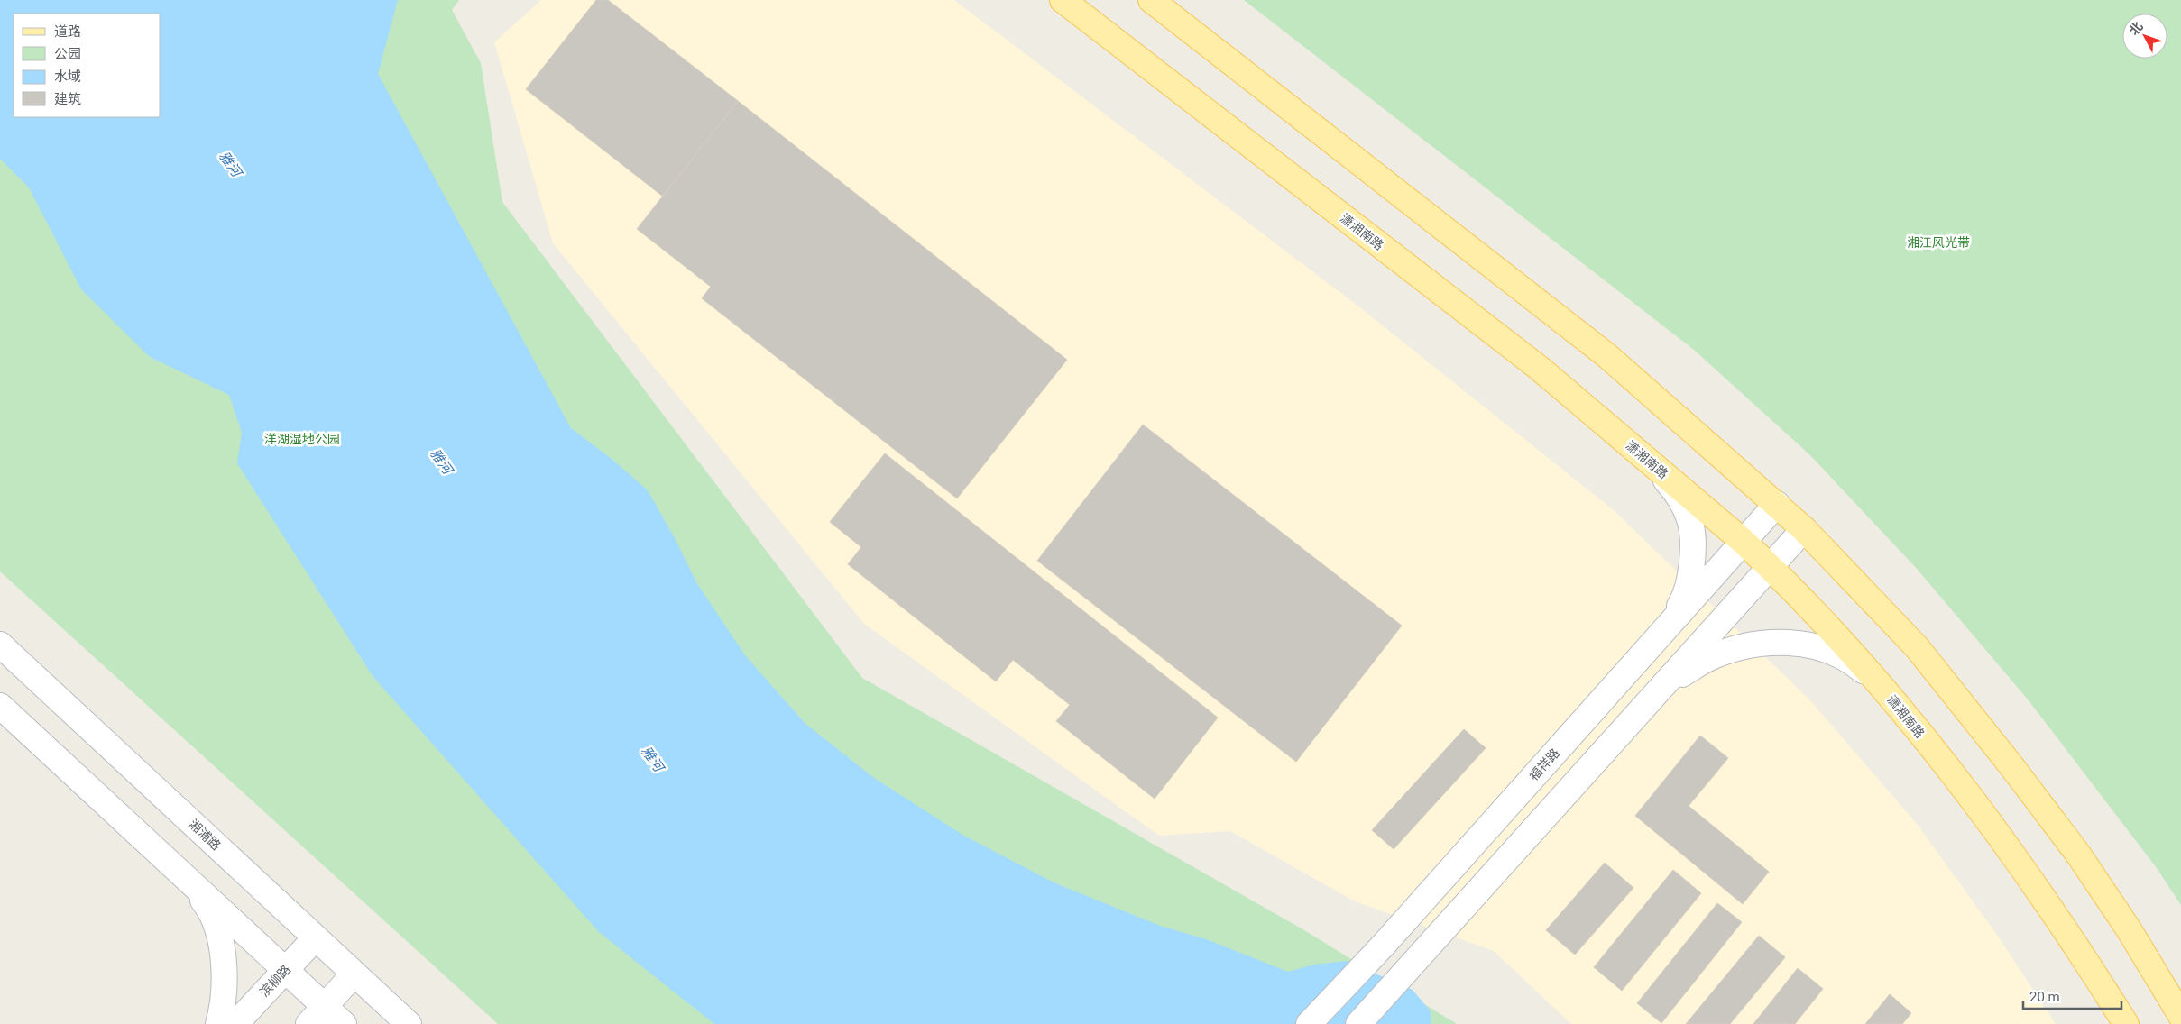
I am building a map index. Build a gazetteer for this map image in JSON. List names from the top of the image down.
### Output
{
  "streets": {
    "main road": [
      "潇湘南路",
      "福祥路",
      "湘浦路",
      "滨柳路"
    ]
  },
  "crossings": [
    ["潇湘南路", "福祥路"],
    ["湘浦路", "滨柳路"]
  ],
  "water": ["雅河"],
  "parks": ["湘江风光带", "洋湖湿地公园"],
  "legend": [
    "道路",
    "公园",
    "水域",
    "建筑"
  ],
  "scale_bar": "20 m",
  "north": "top left"
}
